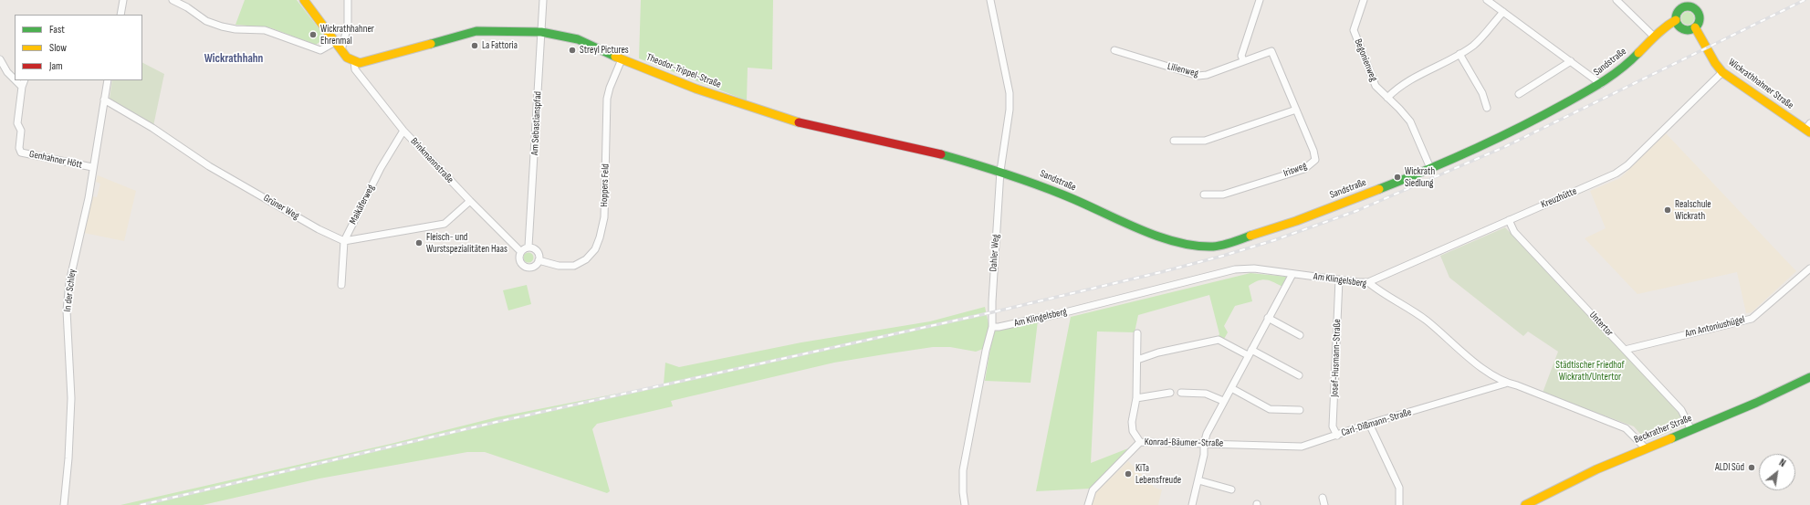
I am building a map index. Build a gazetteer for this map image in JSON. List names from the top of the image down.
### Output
{
  "streets": {
    "main road": [
      "Sandstraße",
      "Theodor-Trippel-Straße",
      "Wickrathhahner Straße",
      "Beckrather Straße"
    ],
    "street": [
      "Begonienweg",
      "Lilienweg",
      "Am Sebastianspfad",
      "Genhahner Hött",
      "Brinkmannstraße",
      "Irisweg",
      "Hoppers Feld",
      "Kreuzhütte",
      "Maikäferweg",
      "Grüner Weg",
      "Dahler Weg",
      "Am Klingelsberg",
      "In der Schley",
      "Untertor",
      "Am Antoniushügel",
      "Josef-Husmann-Straße",
      "Carl-Dißmann-Straße",
      "Konrad-Bäumer-Straße"
    ]
  },
  "crossings": [
    ["Begonienweg", "Sandstraße"],
    ["Sandstraße", "Theodor-Trippel-Straße"],
    ["Sandstraße", "Wickrathhahner Straße"],
    ["Sandstraße", "Dahler Weg"],
    ["Lilienweg", "Irisweg"],
    ["Theodor-Trippel-Straße", "Am Sebastianspfad"],
    ["Theodor-Trippel-Straße", "Brinkmannstraße"],
    ["Theodor-Trippel-Straße", "Hoppers Feld"],
    ["Theodor-Trippel-Straße", "Dahler Weg"],
    ["Wickrathhahner Straße", "Kreuzhütte"],
    ["Am Sebastianspfad", "Brinkmannstraße"],
    ["Am Sebastianspfad", "Hoppers Feld"],
    ["Genhahner Hött", "In der Schley"],
    ["Brinkmannstraße", "Hoppers Feld"],
    ["Brinkmannstraße", "Maikäferweg"],
    ["Kreuzhütte", "Am Klingelsberg"],
    ["Kreuzhütte", "Untertor"],
    ["Maikäferweg", "Grüner Weg"],
    ["Grüner Weg", "In der Schley"],
    ["Dahler Weg", "Am Klingelsberg"],
    ["Am Klingelsberg", "Josef-Husmann-Straße"],
    ["Am Klingelsberg", "Carl-Dißmann-Straße"],
    ["Am Klingelsberg", "Beckrather Straße"],
    ["Untertor", "Am Antoniushügel"],
    ["Untertor", "Beckrather Straße"],
    ["Josef-Husmann-Straße", "Carl-Dißmann-Straße"],
    ["Carl-Dißmann-Straße", "Konrad-Bäumer-Straße"]
  ],
  "districts": ["Wickrathhahn"],
  "parks": ["Städtischer Friedhof Wickrath/Untertor"],
  "places": [
    "Wickrathhahner Ehrenmal",
    "La Fattoria",
    "Streyl Pictures",
    "Wickrath Siedlung",
    "Realschule Wickrath",
    "Fleisch- und Wurstspezialitäten Haas",
    "ALDI Süd",
    "KiTa Lebensfreude"
  ],
  "legend": ["Fast", "Slow", "Jam"],
  "north": "top right"
}
